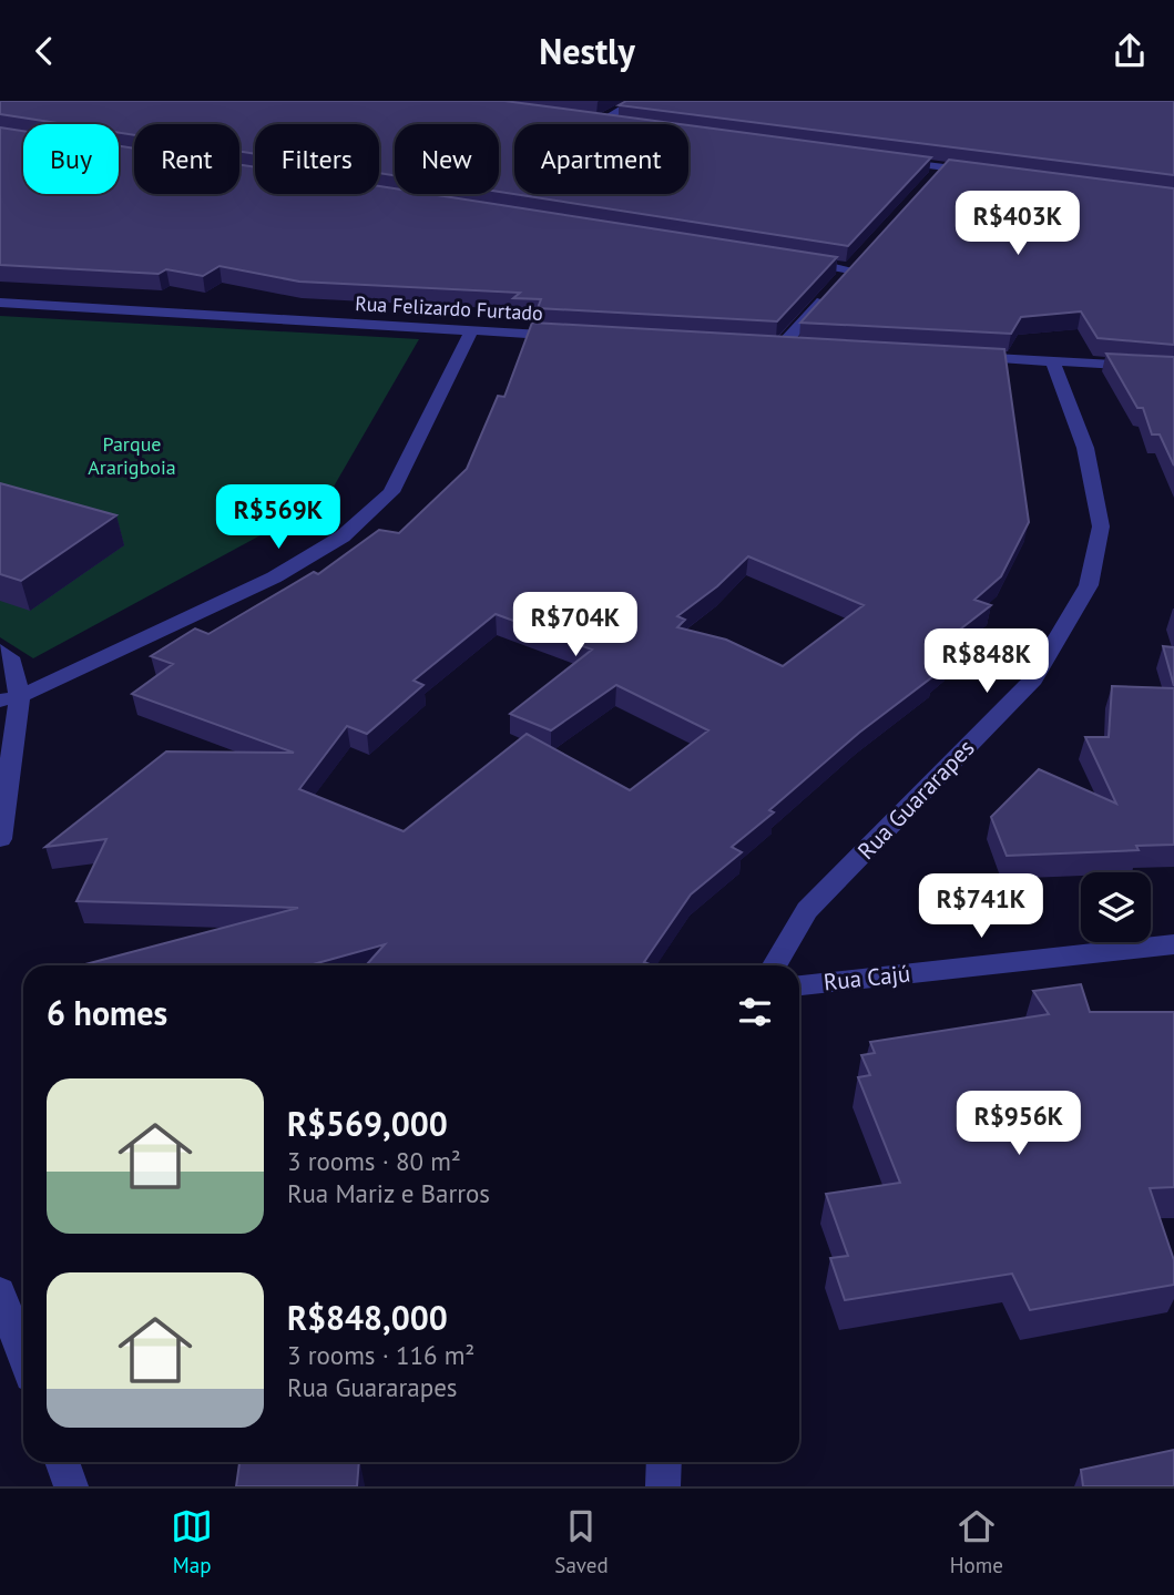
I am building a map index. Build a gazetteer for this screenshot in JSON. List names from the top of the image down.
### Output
{
  "streets": {
    "street": ["Rua Felizardo Furtado", "Rua Guararapes", "Rua Cajú"]
  },
  "parks": ["Parque Ararigboia"],
  "page": {
    "header": "Nestly",
    "chip": [
      "Buy",
      "Rent",
      "Filters",
      "New",
      "Apartment"
    ],
    "price": [
      "R$403K",
      "R$569K",
      "R$704K",
      "R$848K",
      "R$741K",
      "R$956K"
    ],
    "heading": "6 homes",
    "list": [
      {
        "name": "R$569,000",
        "note": "3 rooms · 80 m² · Rua Mariz e Barros"
      },
      {
        "name": "R$848,000",
        "note": "3 rooms · 116 m² · Rua Guararapes"
      }
    ],
    "tabs": ["Map", "Saved", "Home"]
  }
}
